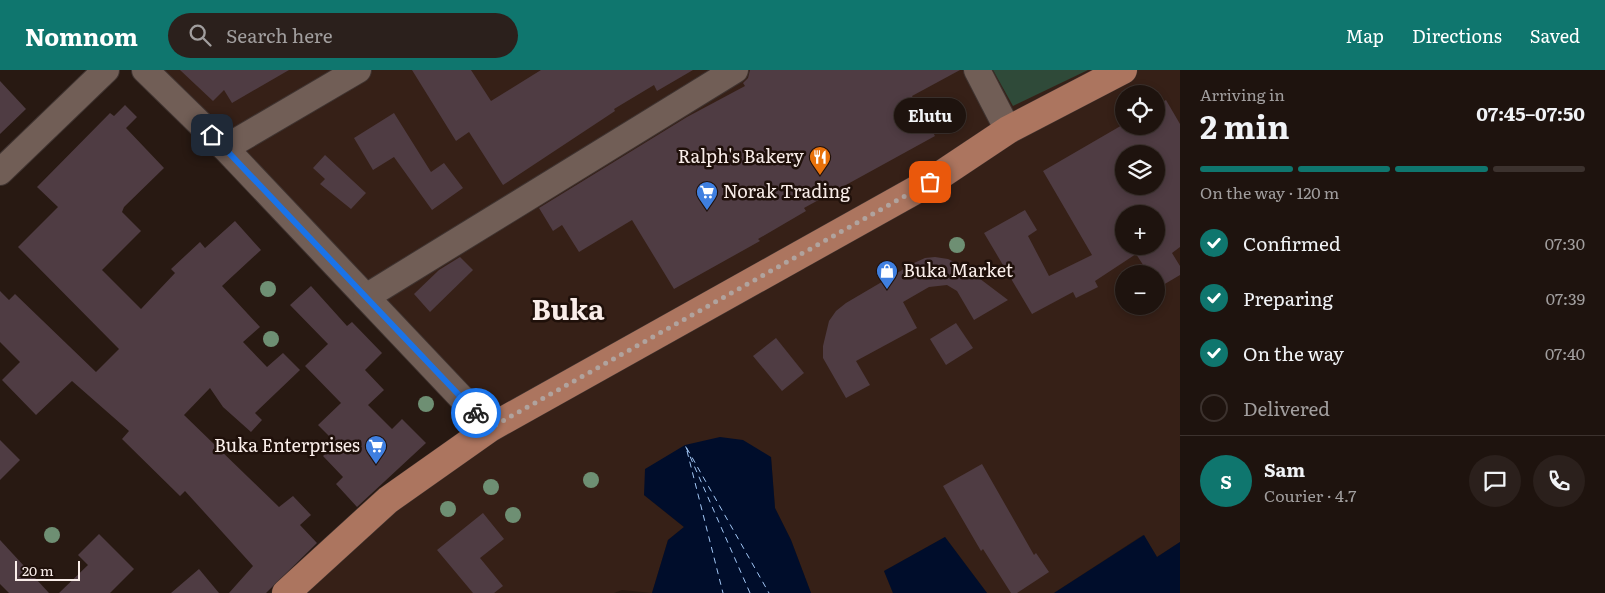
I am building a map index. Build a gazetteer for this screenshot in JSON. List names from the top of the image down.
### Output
{
  "districts": ["Buka"],
  "places": {
    "restaurant": ["Ralph's Bakery"],
    "other": ["Elutu"],
    "supermarket": ["Norak Trading", "Buka Enterprises"],
    "shop": ["Buka Market"]
  },
  "scale_bar": "20 m",
  "page": {
    "header": "Nomnom",
    "search": "Search here",
    "nav": ["Map", "Directions", "Saved"],
    "heading": ["2 min", "Arriving in", "07:45–07:50"],
    "panel": ["Sam", "Courier · 4.7"],
    "map_buttons": ["+", "−"],
    "bubble": "Elutu",
    "bar": "On the way · 120 m",
    "list": [
      ["Confirmed", "07:30"],
      ["Preparing", "07:39"],
      ["On the way", "07:40"],
      "Delivered"
    ],
    "round": "S",
    "scale": "20 m"
  }
}
